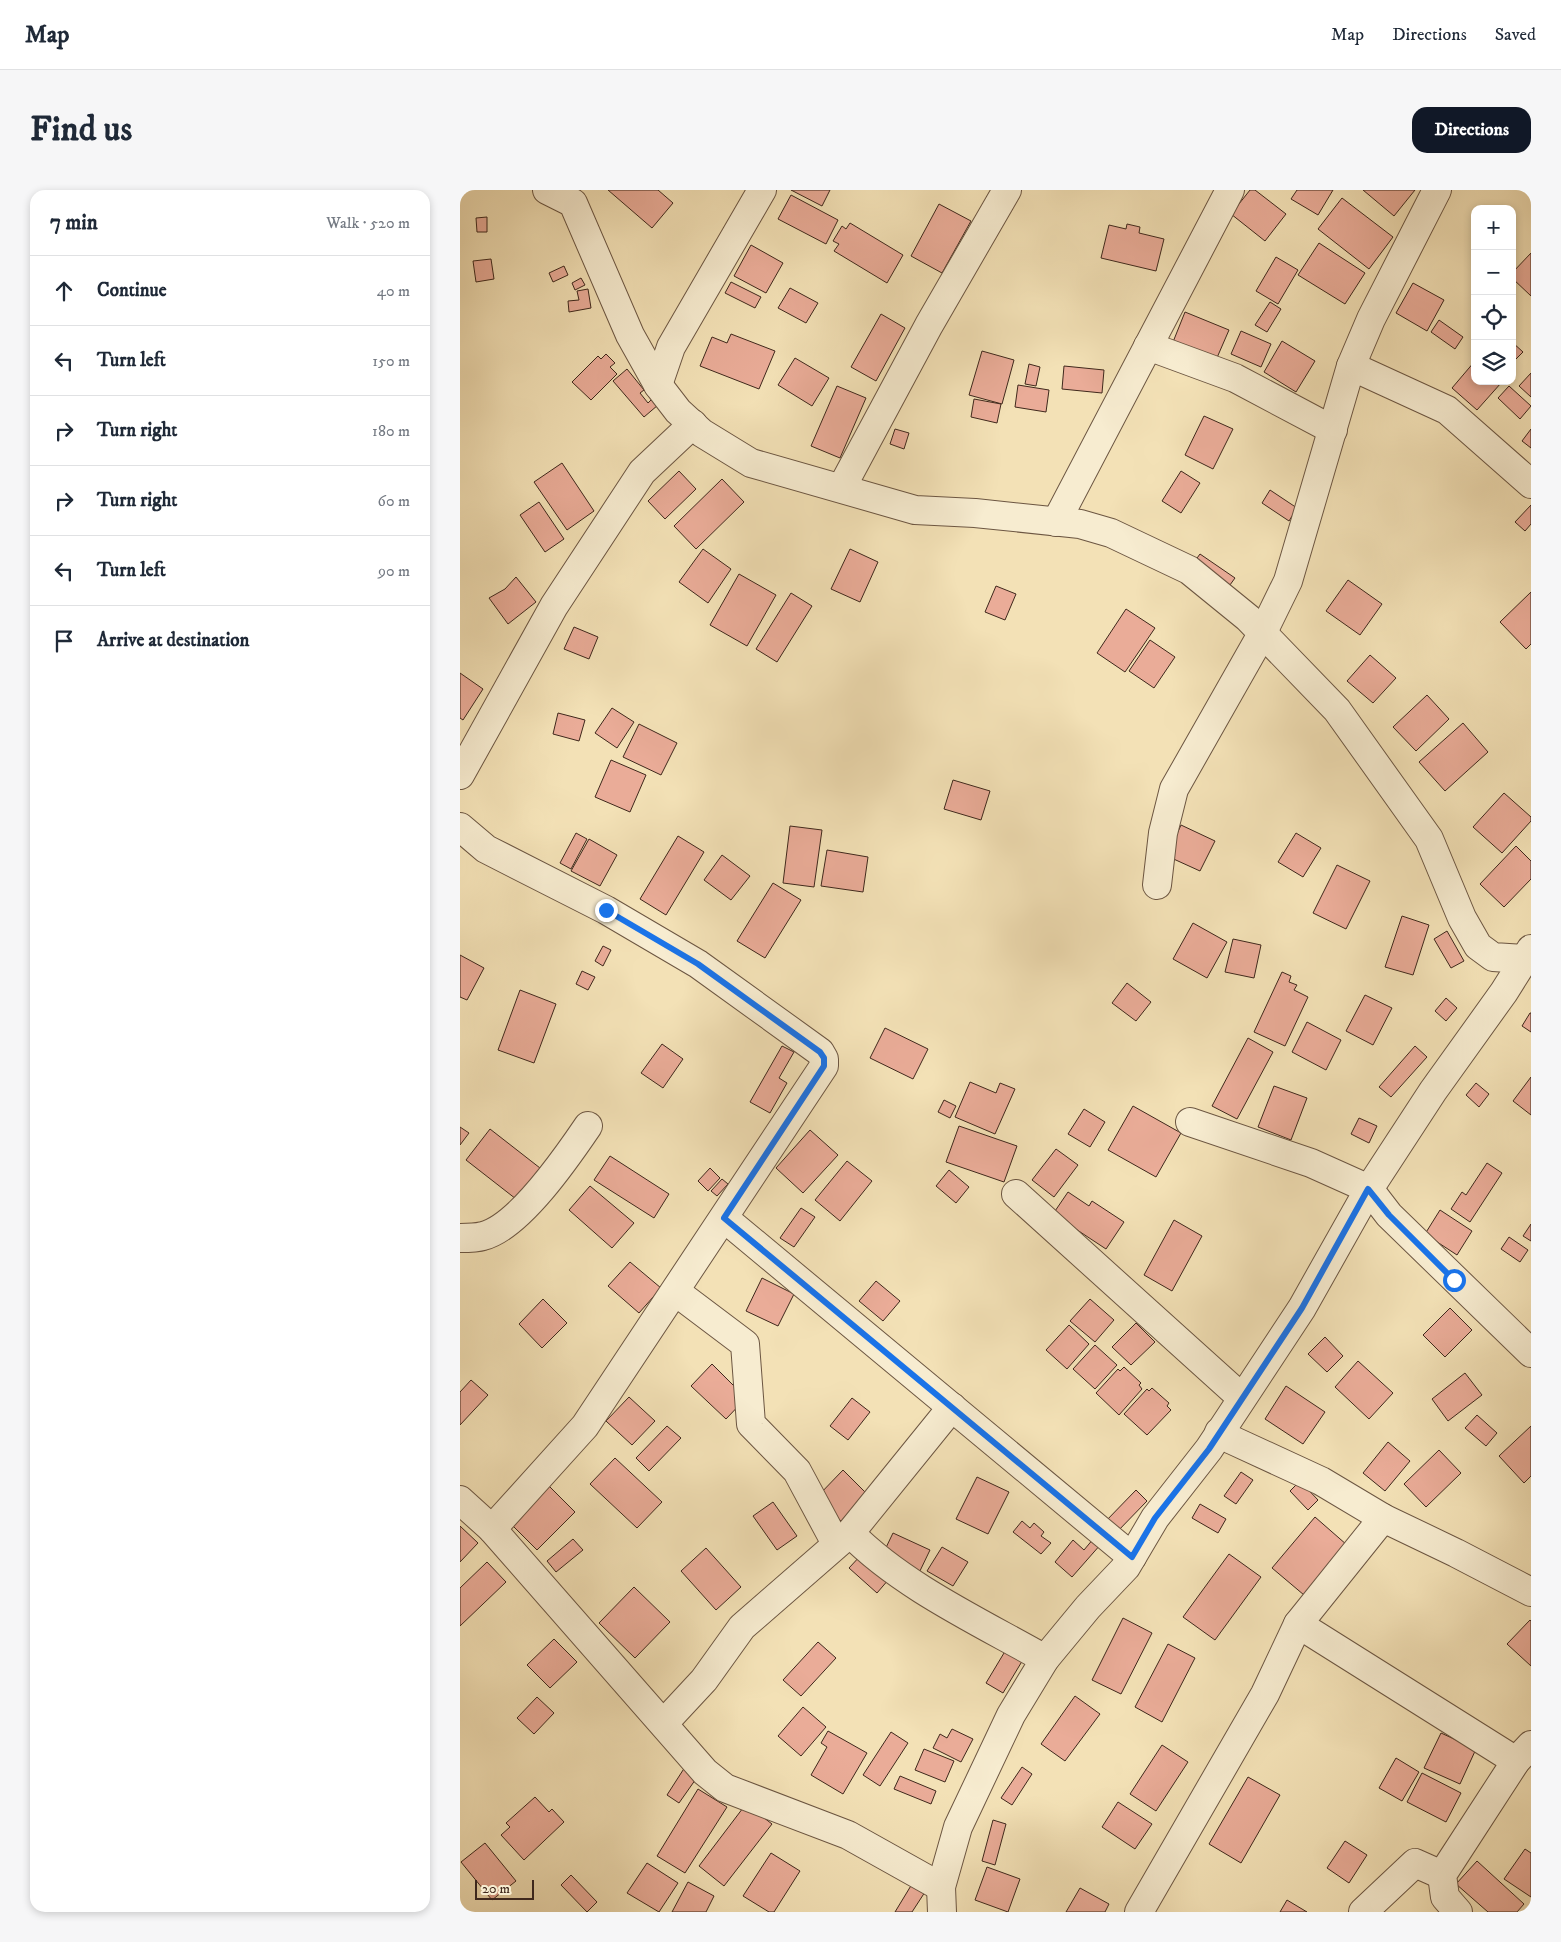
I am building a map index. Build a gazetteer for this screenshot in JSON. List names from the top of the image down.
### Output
{
  "scale_bar": "20 m",
  "page": {
    "header": "Map",
    "nav": ["Map", "Directions", "Saved"],
    "buttons": "Directions",
    "title": "Find us",
    "heading": ["7 min", "Walk · 520 m"],
    "map_buttons": ["+", "−"],
    "list": [
      ["Continue", "40 m"],
      ["Turn left", "150 m"],
      ["Turn right", "180 m"],
      ["Turn right", "60 m"],
      ["Turn left", "90 m"],
      "Arrive at destination"
    ],
    "scale": "20 m"
  }
}
